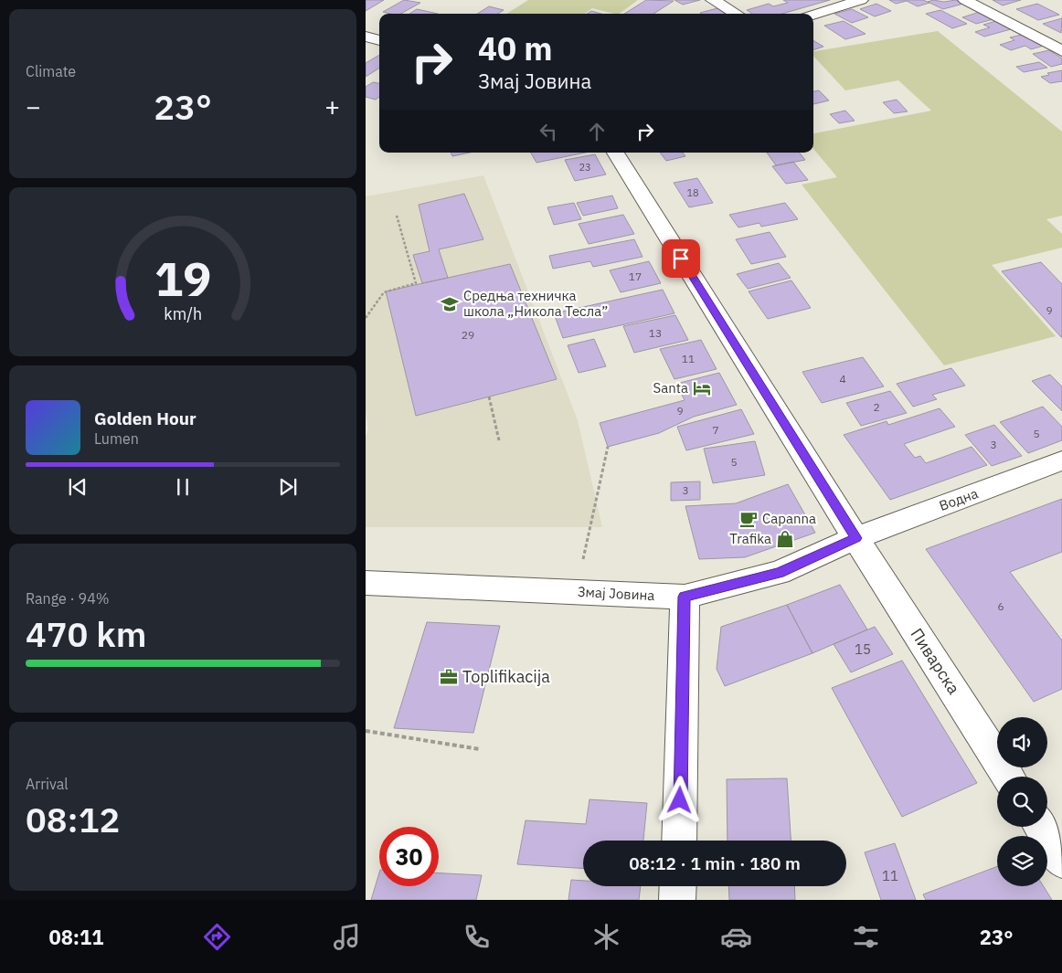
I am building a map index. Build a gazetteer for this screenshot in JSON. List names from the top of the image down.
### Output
{
  "streets": {
    "street": ["Водна", "Змај Јовина", "Пиварска"]
  },
  "crossings": [
    ["Водна", "Змај Јовина"],
    ["Водна", "Пиварска"],
    ["Змај Јовина", "Пиварска"]
  ],
  "places": {
    "school or university": ["Средња техничка школа „Никола Тесла”"],
    "hotel": ["Santa"],
    "cafe": ["Capanna"],
    "shop": ["Trafika"],
    "office": ["Toplifikacija"]
  },
  "house_numbers": [
    "23",
    "18",
    "17",
    "9",
    "13",
    "29",
    "11",
    "4",
    "2",
    "9",
    "7",
    "5",
    "3",
    "5",
    "3",
    "6",
    "15",
    "11"
  ],
  "page": {
    "tile": [
      "Climate",
      ["Range · 94%", "470 km"],
      ["Arrival", "08:12"]
    ],
    "turn": ["40 m", "Змај Јовина"],
    "heat": ["−", "23°", "+"],
    "song": ["Golden Hour", "Lumen"],
    "limit": "30",
    "trip": "08:12 · 1 min · 180 m",
    "tabs": ["08:11", "23°"],
    "gauge": ["19", "km/h"]
  }
}
